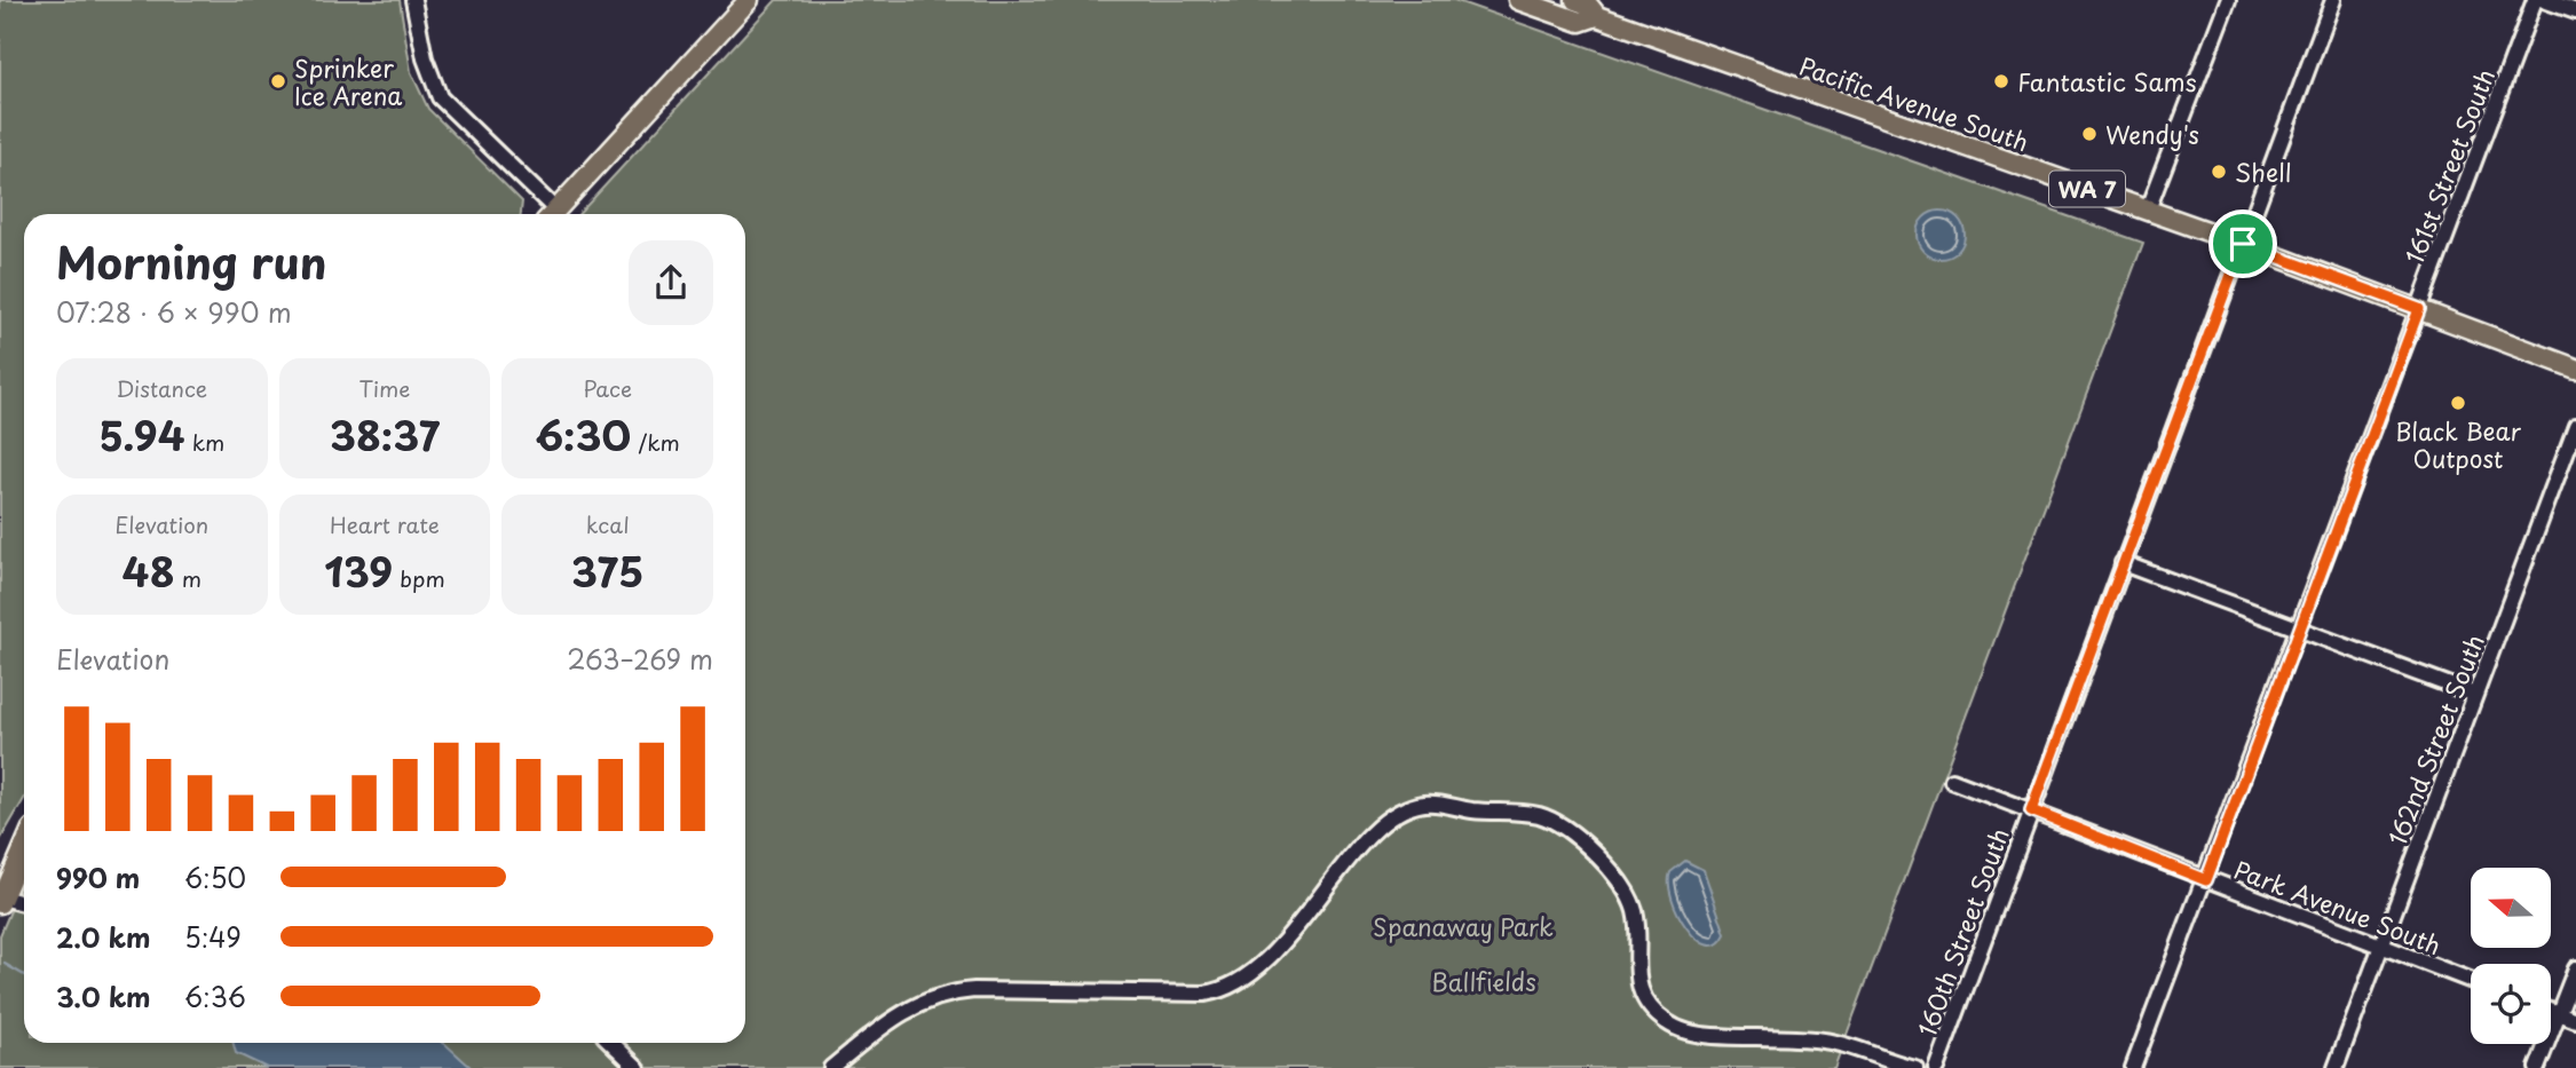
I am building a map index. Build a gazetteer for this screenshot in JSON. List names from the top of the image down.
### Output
{
  "streets": {
    "main road": ["Pacific Avenue South", "WA 7"],
    "street": [
      "161st Street South",
      "162nd Street South",
      "Park Avenue South",
      "160th Street South"
    ]
  },
  "crossings": [
    ["Pacific Avenue South", "161st Street South"],
    ["Pacific Avenue South", "160th Street South"],
    ["161st Street South", "Park Avenue South"],
    ["162nd Street South", "Park Avenue South"],
    ["Park Avenue South", "160th Street South"]
  ],
  "parks": ["Spanaway Park", "Ballfields"],
  "places": [
    "Sprinker Ice Arena",
    "Fantastic Sams",
    "Wendy's",
    "Shell",
    "Black Bear Outpost"
  ],
  "north": "left",
  "page": {
    "heading": ["Morning run", "07:28 · 6 × 990 m"],
    "stats": [
      ["Distance", "5.94 km"],
      ["Time", "38:37"],
      ["Pace", "6:30 /km"],
      ["Elevation", "48 m"],
      ["Heart rate", "139 bpm"],
      ["kcal", "375"]
    ],
    "chart": ["Elevation", "263–269 m"],
    "list": [
      {
        "name": "990 m",
        "note": "6:50"
      },
      {
        "name": "2.0 km",
        "note": "5:49"
      },
      {
        "name": "3.0 km",
        "note": "6:36"
      }
    ]
  }
}
